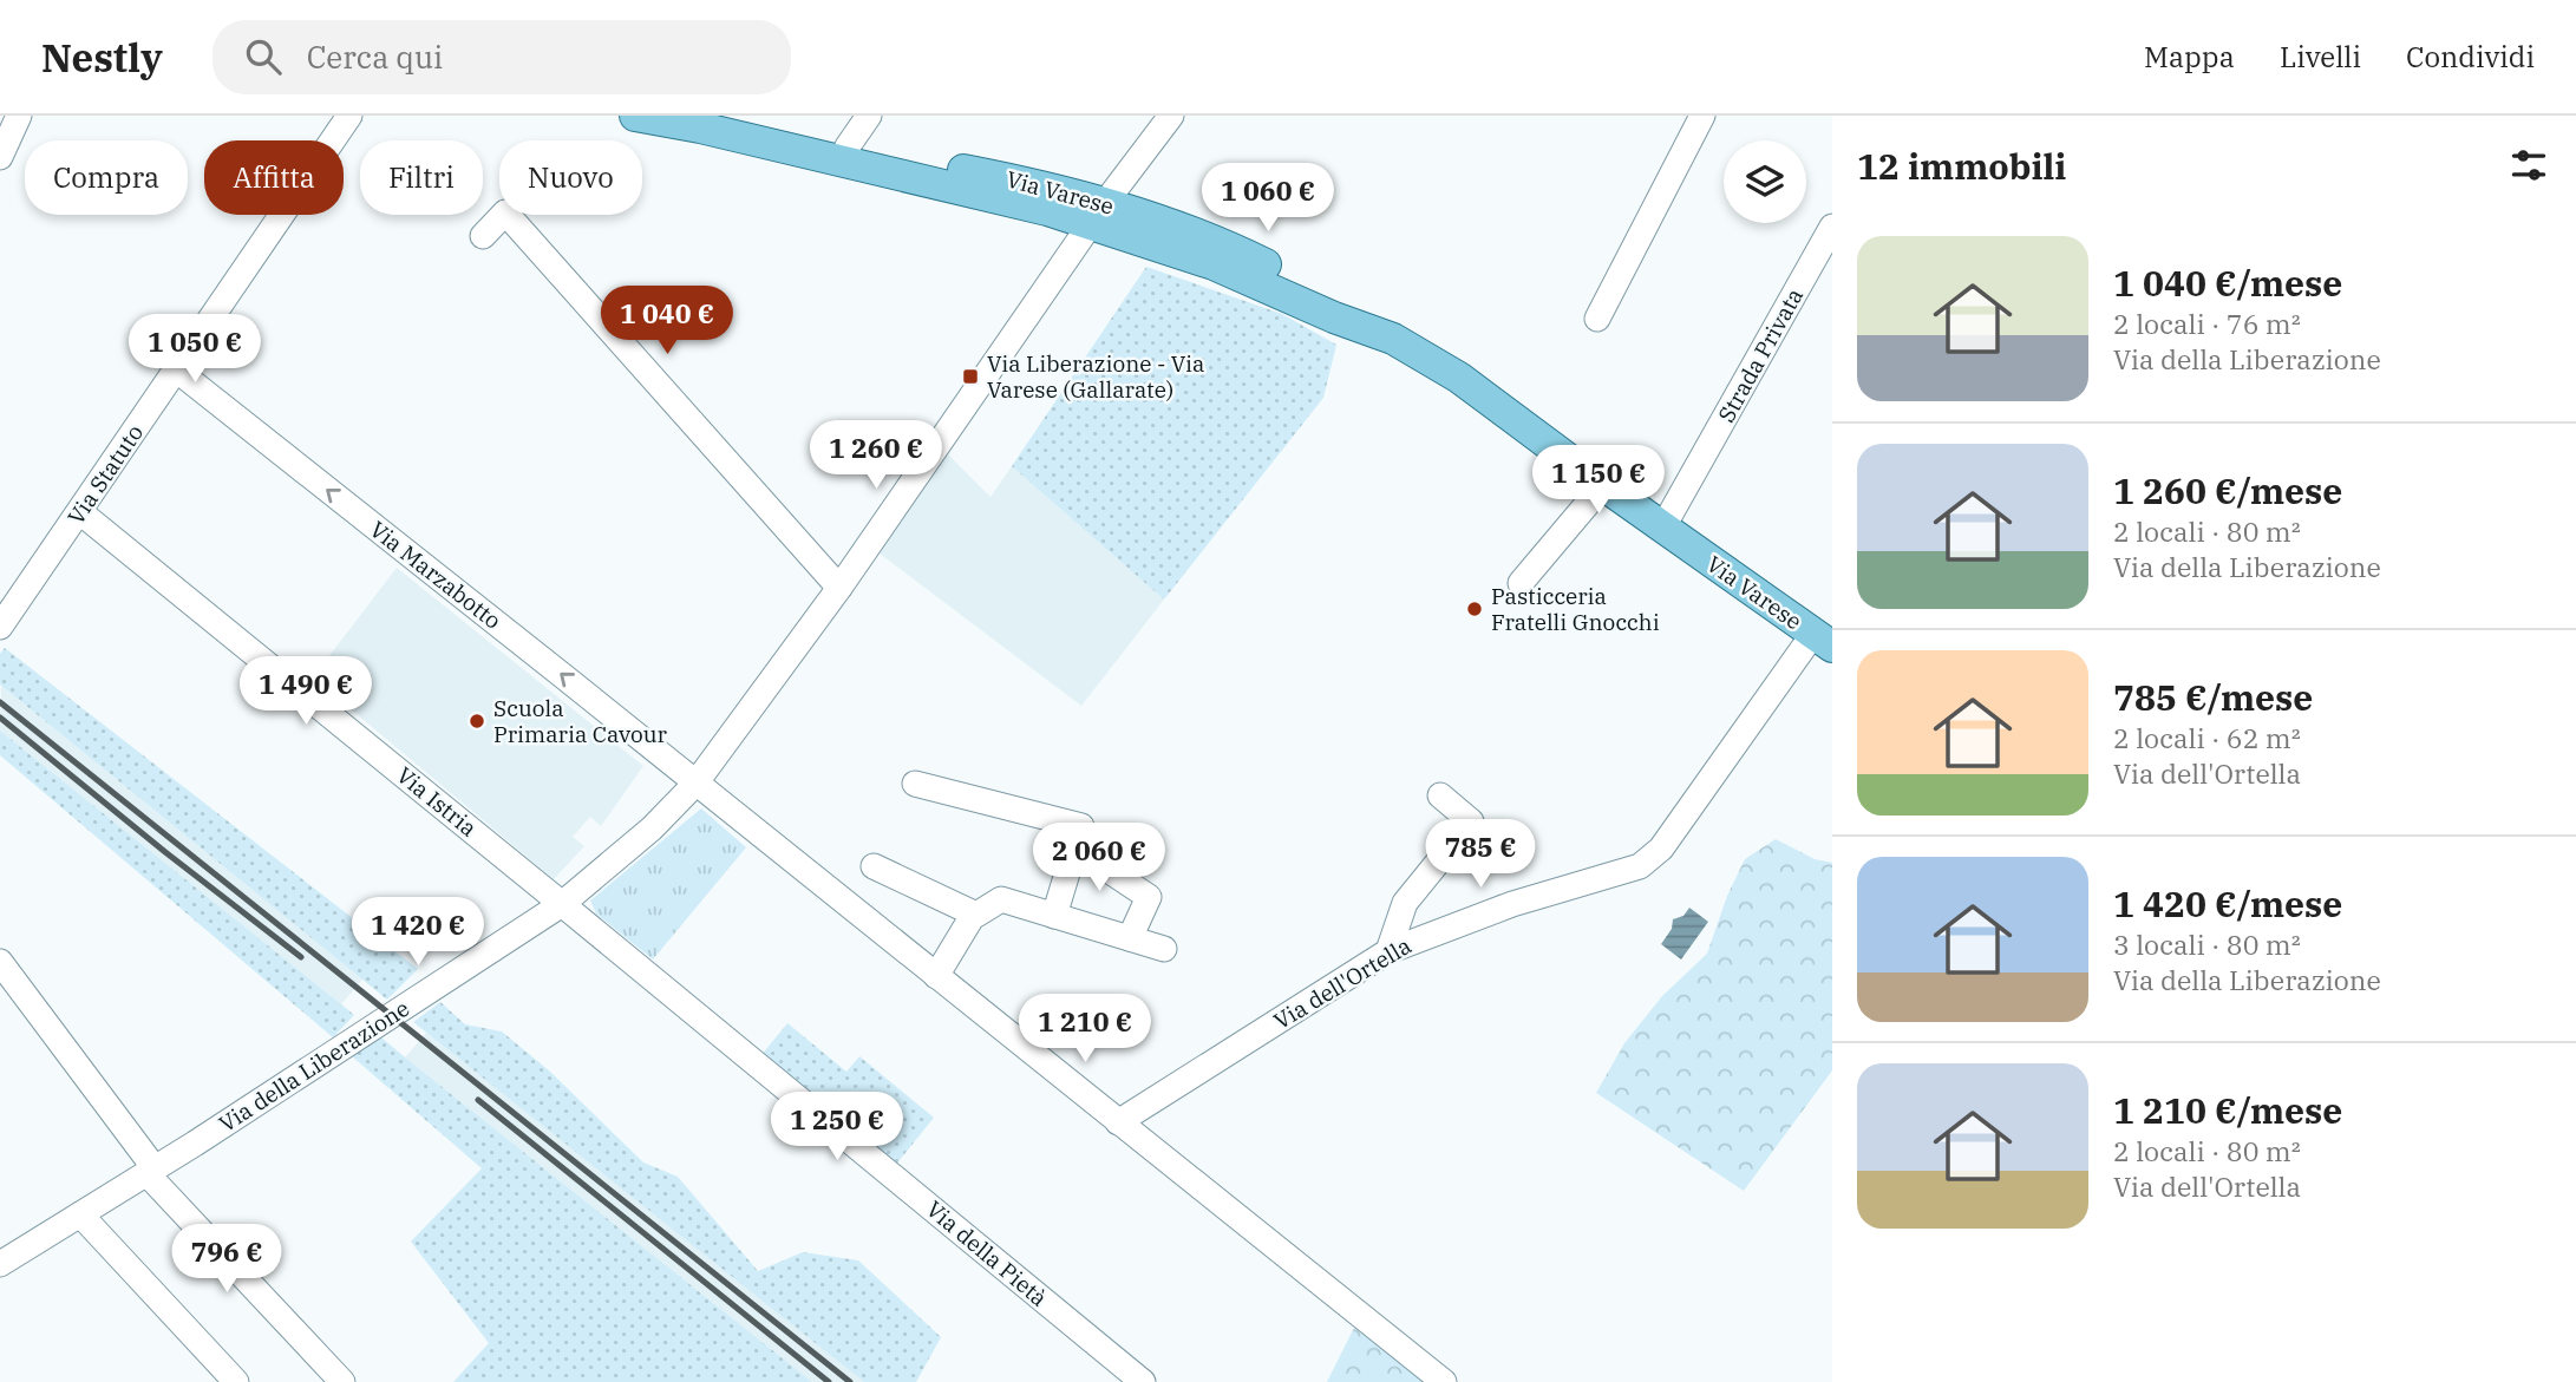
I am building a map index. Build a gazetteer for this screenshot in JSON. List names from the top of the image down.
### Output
{
  "streets": {
    "main road": ["Via Varese"],
    "street": [
      "Strada Privata",
      "Via Statuto",
      "Via Marzabotto",
      "Via Istria",
      "Via dell'Ortella",
      "Via della Liberazione",
      "Via della Pietà"
    ]
  },
  "crossings": [
    ["Via Varese", "Strada Privata"],
    ["Via Varese", "Via dell'Ortella"],
    ["Via Varese", "Via della Liberazione"],
    ["Via Statuto", "Via Marzabotto"],
    ["Via Statuto", "Via Istria"],
    ["Via Marzabotto", "Via della Liberazione"],
    ["Via Istria", "Via della Liberazione"],
    ["Via Istria", "Via della Pietà"],
    ["Via della Liberazione", "Via della Pietà"]
  ],
  "one_way": ["Via Marzabotto"],
  "places": {
    "transit": ["Via Liberazione - Via Varese (Gallarate)"],
    "other": ["Pasticceria Fratelli Gnocchi", "Scuola Primaria Cavour"]
  },
  "page": {
    "header": "Nestly",
    "search": "Cerca qui",
    "nav": ["Mappa", "Livelli", "Condividi"],
    "heading": "12 immobili",
    "chip": [
      "Compra",
      "Affitta",
      "Filtri",
      "Nuovo"
    ],
    "price": [
      "1 060 €",
      "1 040 €",
      "1 050 €",
      "1 260 €",
      "1 150 €",
      "1 490 €",
      "785 €",
      "2 060 €",
      "1 420 €",
      "1 210 €",
      "1 250 €",
      "796 €"
    ],
    "list": [
      {
        "name": "1 040 €/mese",
        "note": "2 locali · 76 m² · Via della Liberazione"
      },
      {
        "name": "1 260 €/mese",
        "note": "2 locali · 80 m² · Via della Liberazione"
      },
      {
        "name": "785 €/mese",
        "note": "2 locali · 62 m² · Via dell'Ortella"
      },
      {
        "name": "1 420 €/mese",
        "note": "3 locali · 80 m² · Via della Liberazione"
      },
      {
        "name": "1 210 €/mese",
        "note": "2 locali · 80 m² · Via dell'Ortella"
      }
    ]
  }
}
